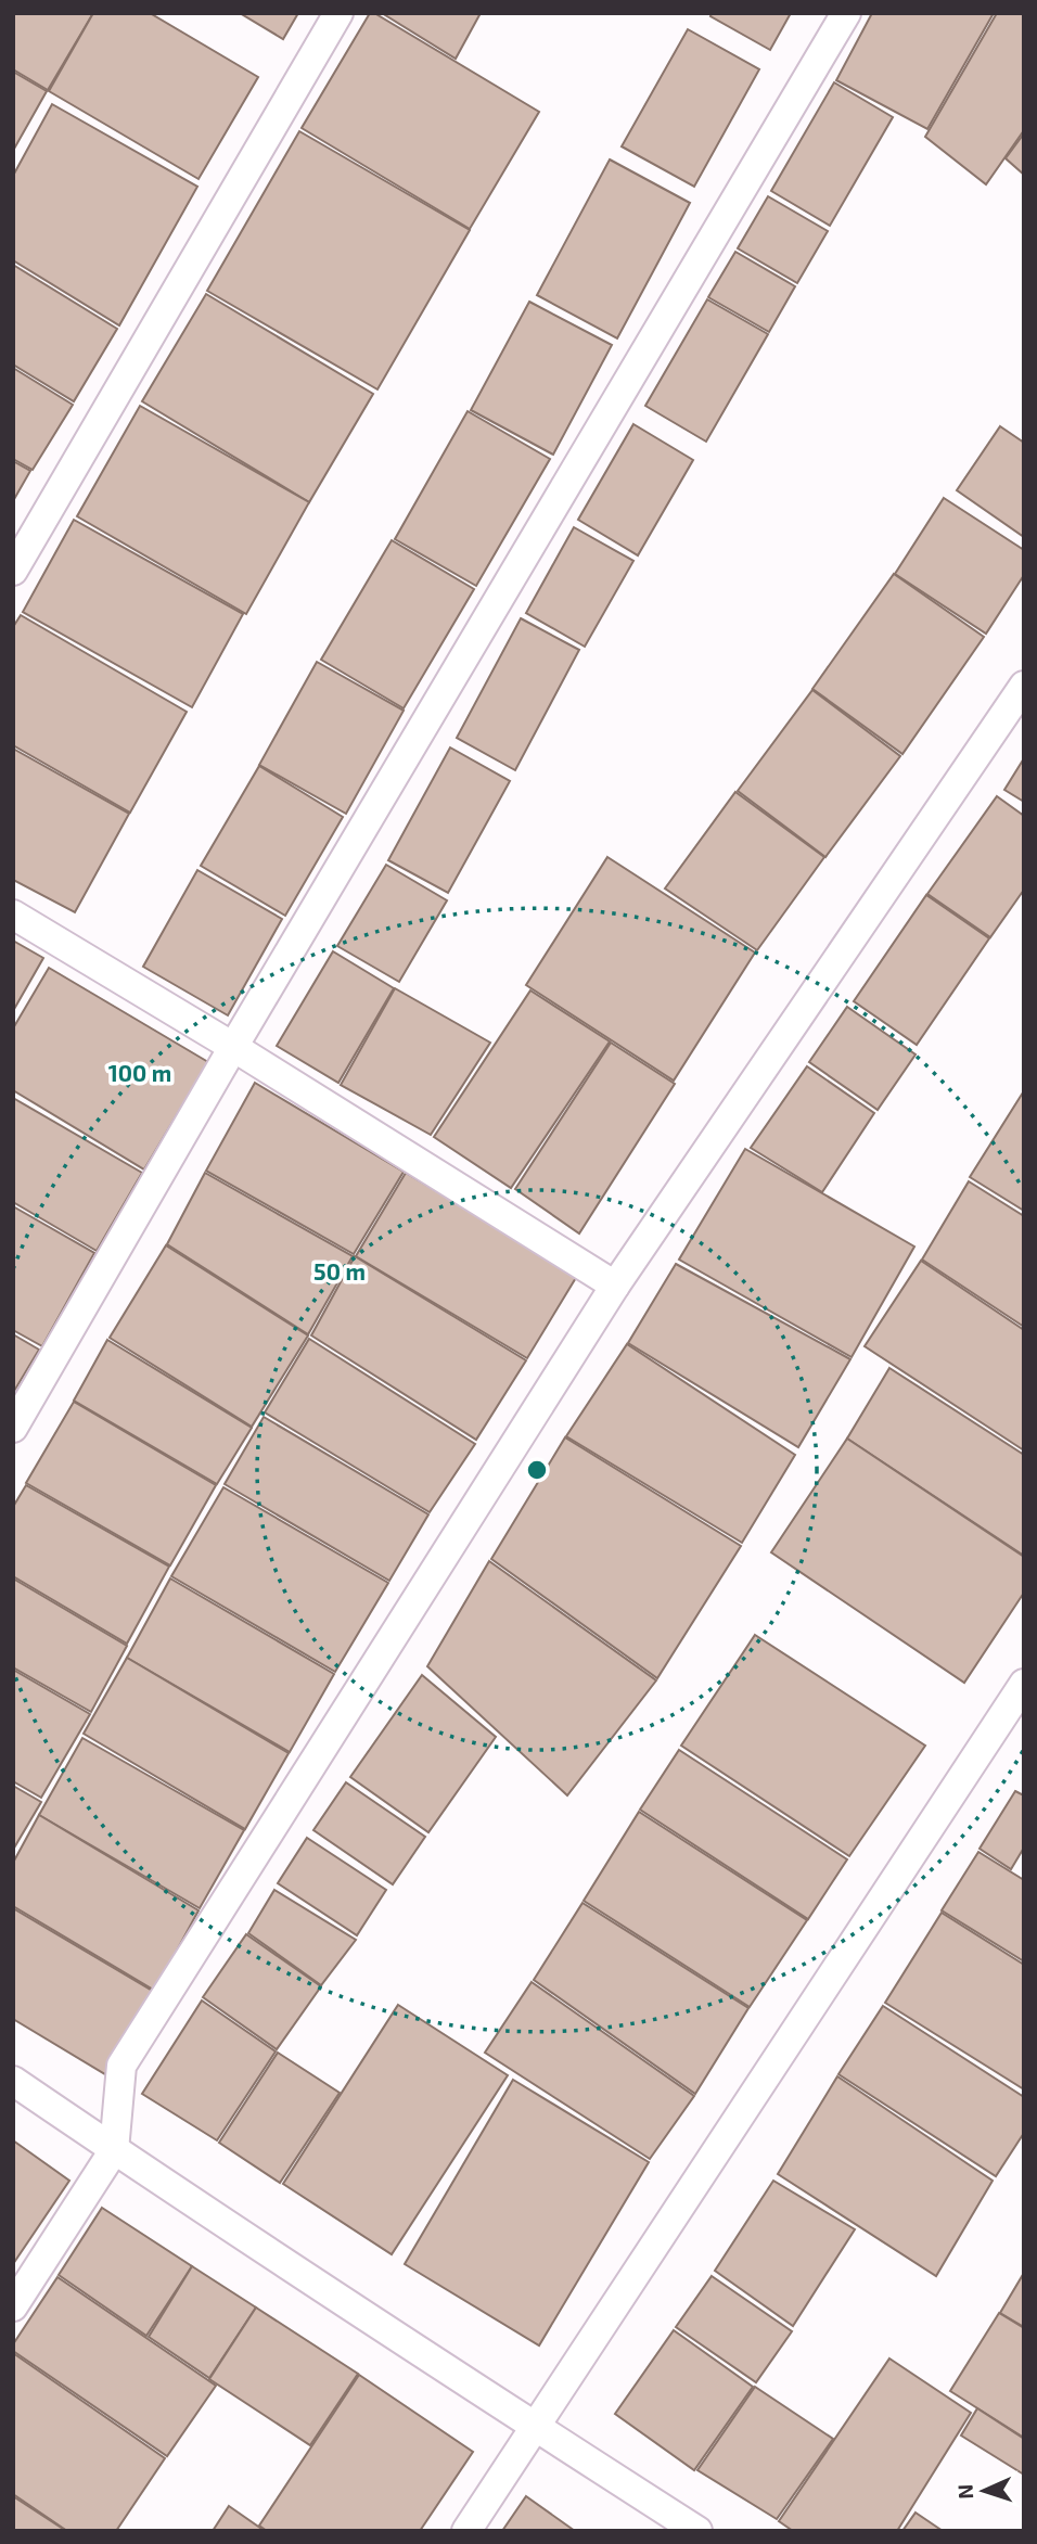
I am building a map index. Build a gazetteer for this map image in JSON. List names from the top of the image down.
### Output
{
  "north": "left",
  "rings": ["100 m", "50 m"]
}
